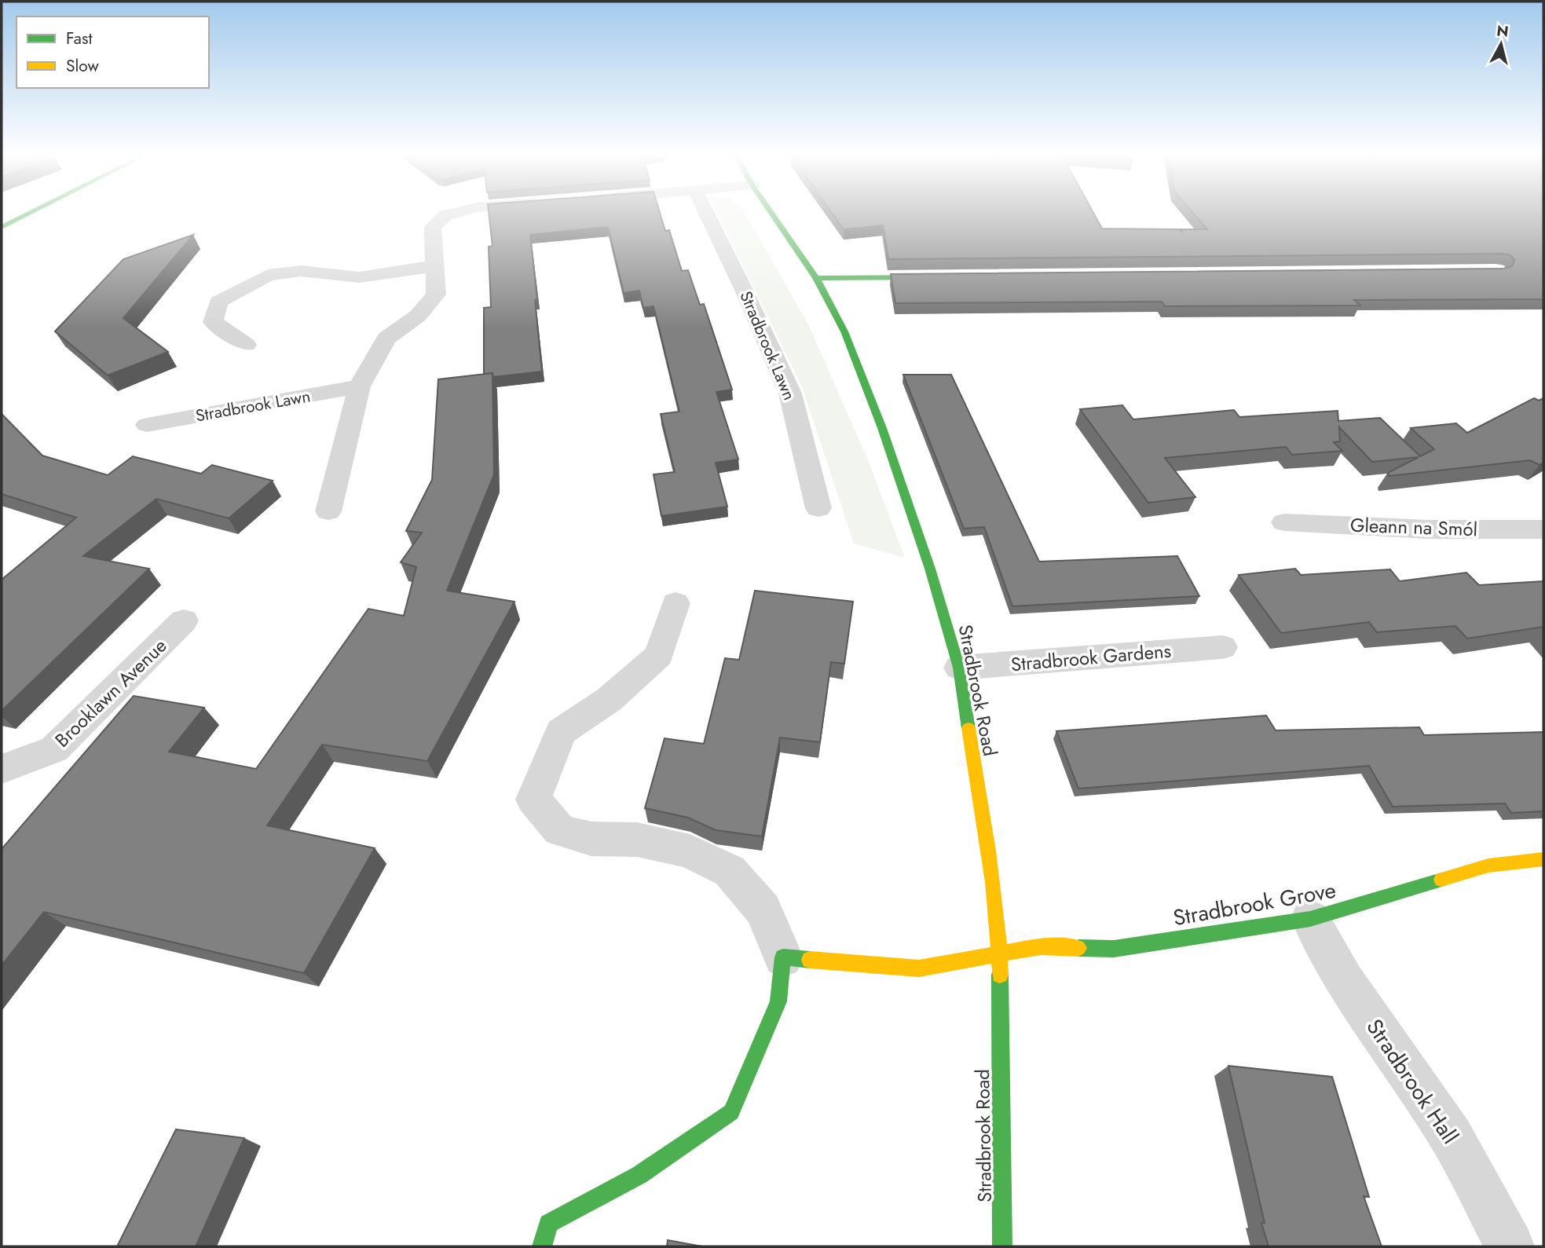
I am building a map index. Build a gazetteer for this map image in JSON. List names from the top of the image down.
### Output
{
  "streets": {
    "main road": ["Stradbrook Road", "Stradbrook Grove"],
    "street": [
      "Stradbrook Lawn",
      "Gleann na Smól",
      "Stradbrook Gardens",
      "Brooklawn Avenue",
      "Stradbrook Hall"
    ]
  },
  "crossings": [
    ["Stradbrook Gardens", "Stradbrook Road"],
    ["Stradbrook Road", "Stradbrook Grove"],
    ["Stradbrook Grove", "Stradbrook Hall"]
  ],
  "legend": ["Fast", "Slow"],
  "north": "top"
}
